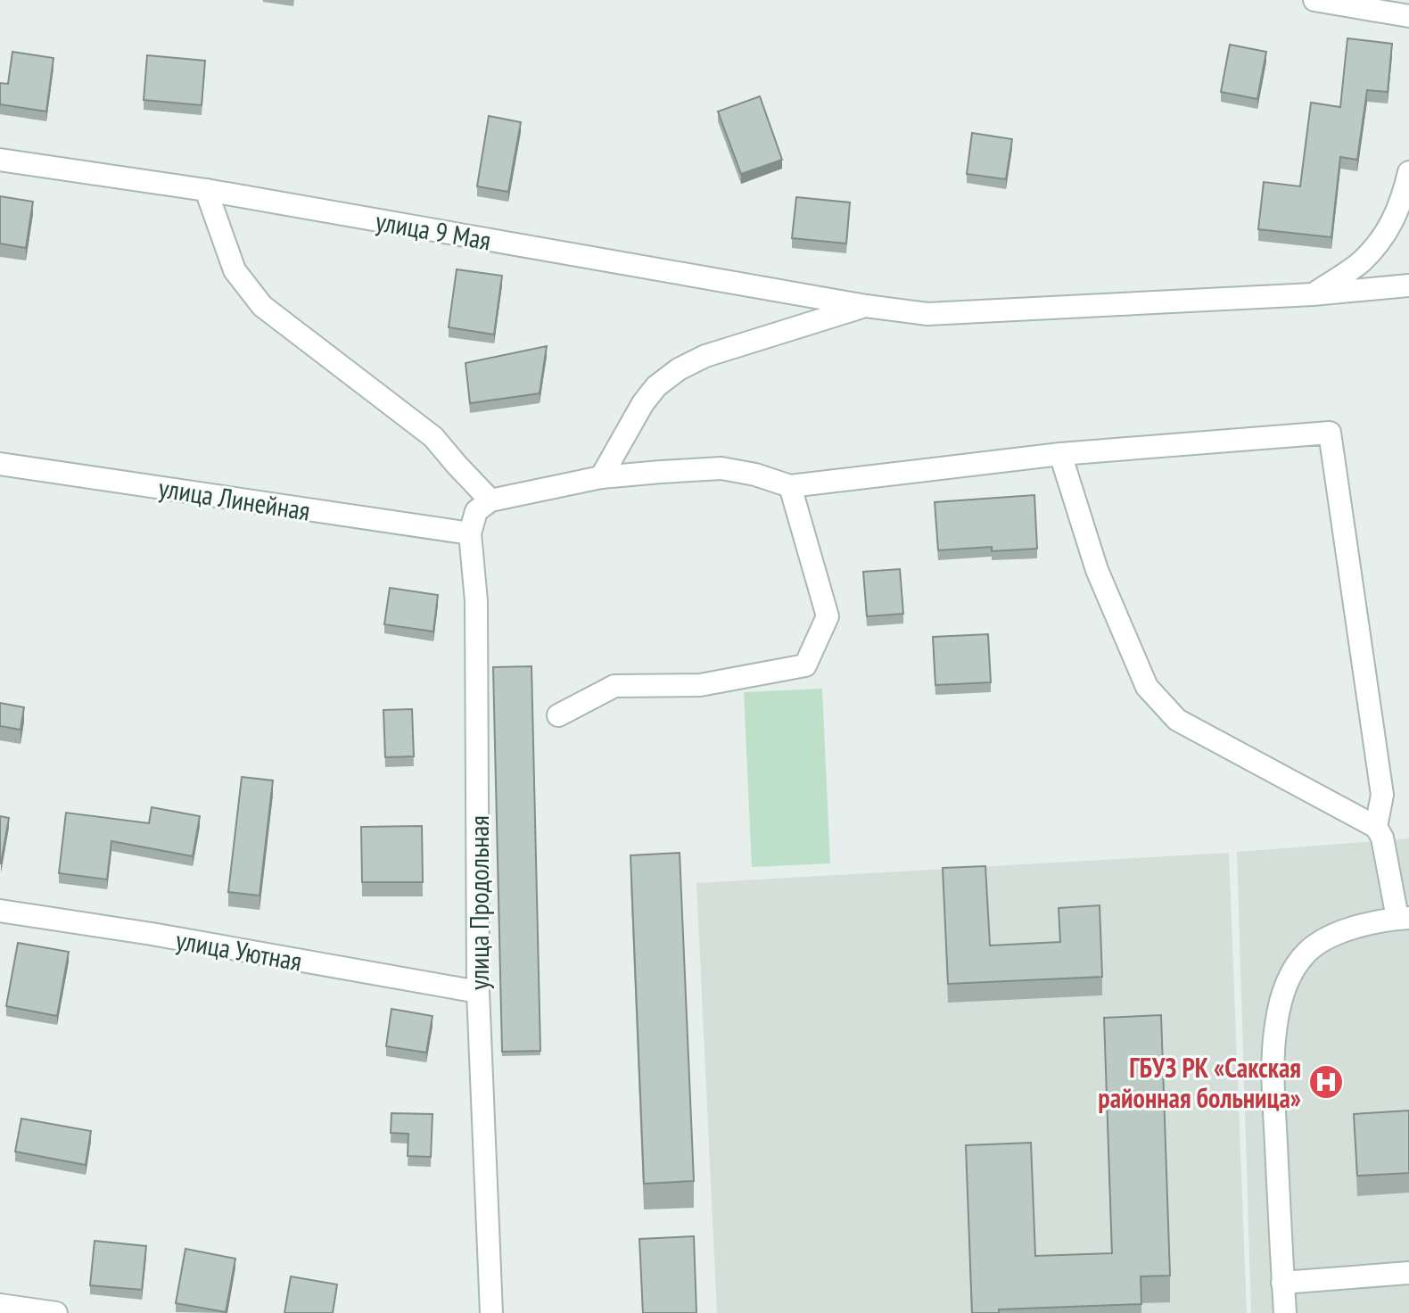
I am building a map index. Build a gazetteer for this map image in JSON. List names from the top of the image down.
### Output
{
  "streets": {
    "street": [
      "улица 9 Мая",
      "улица Линейная",
      "улица Продольная",
      "улица Уютная"
    ]
  },
  "crossings": [
    ["улица Линейная", "улица Продольная"],
    ["улица Продольная", "улица Уютная"]
  ],
  "places": {
    "hospital": ["ГБУЗ РК «Сакская районная больница»"]
  }
}
